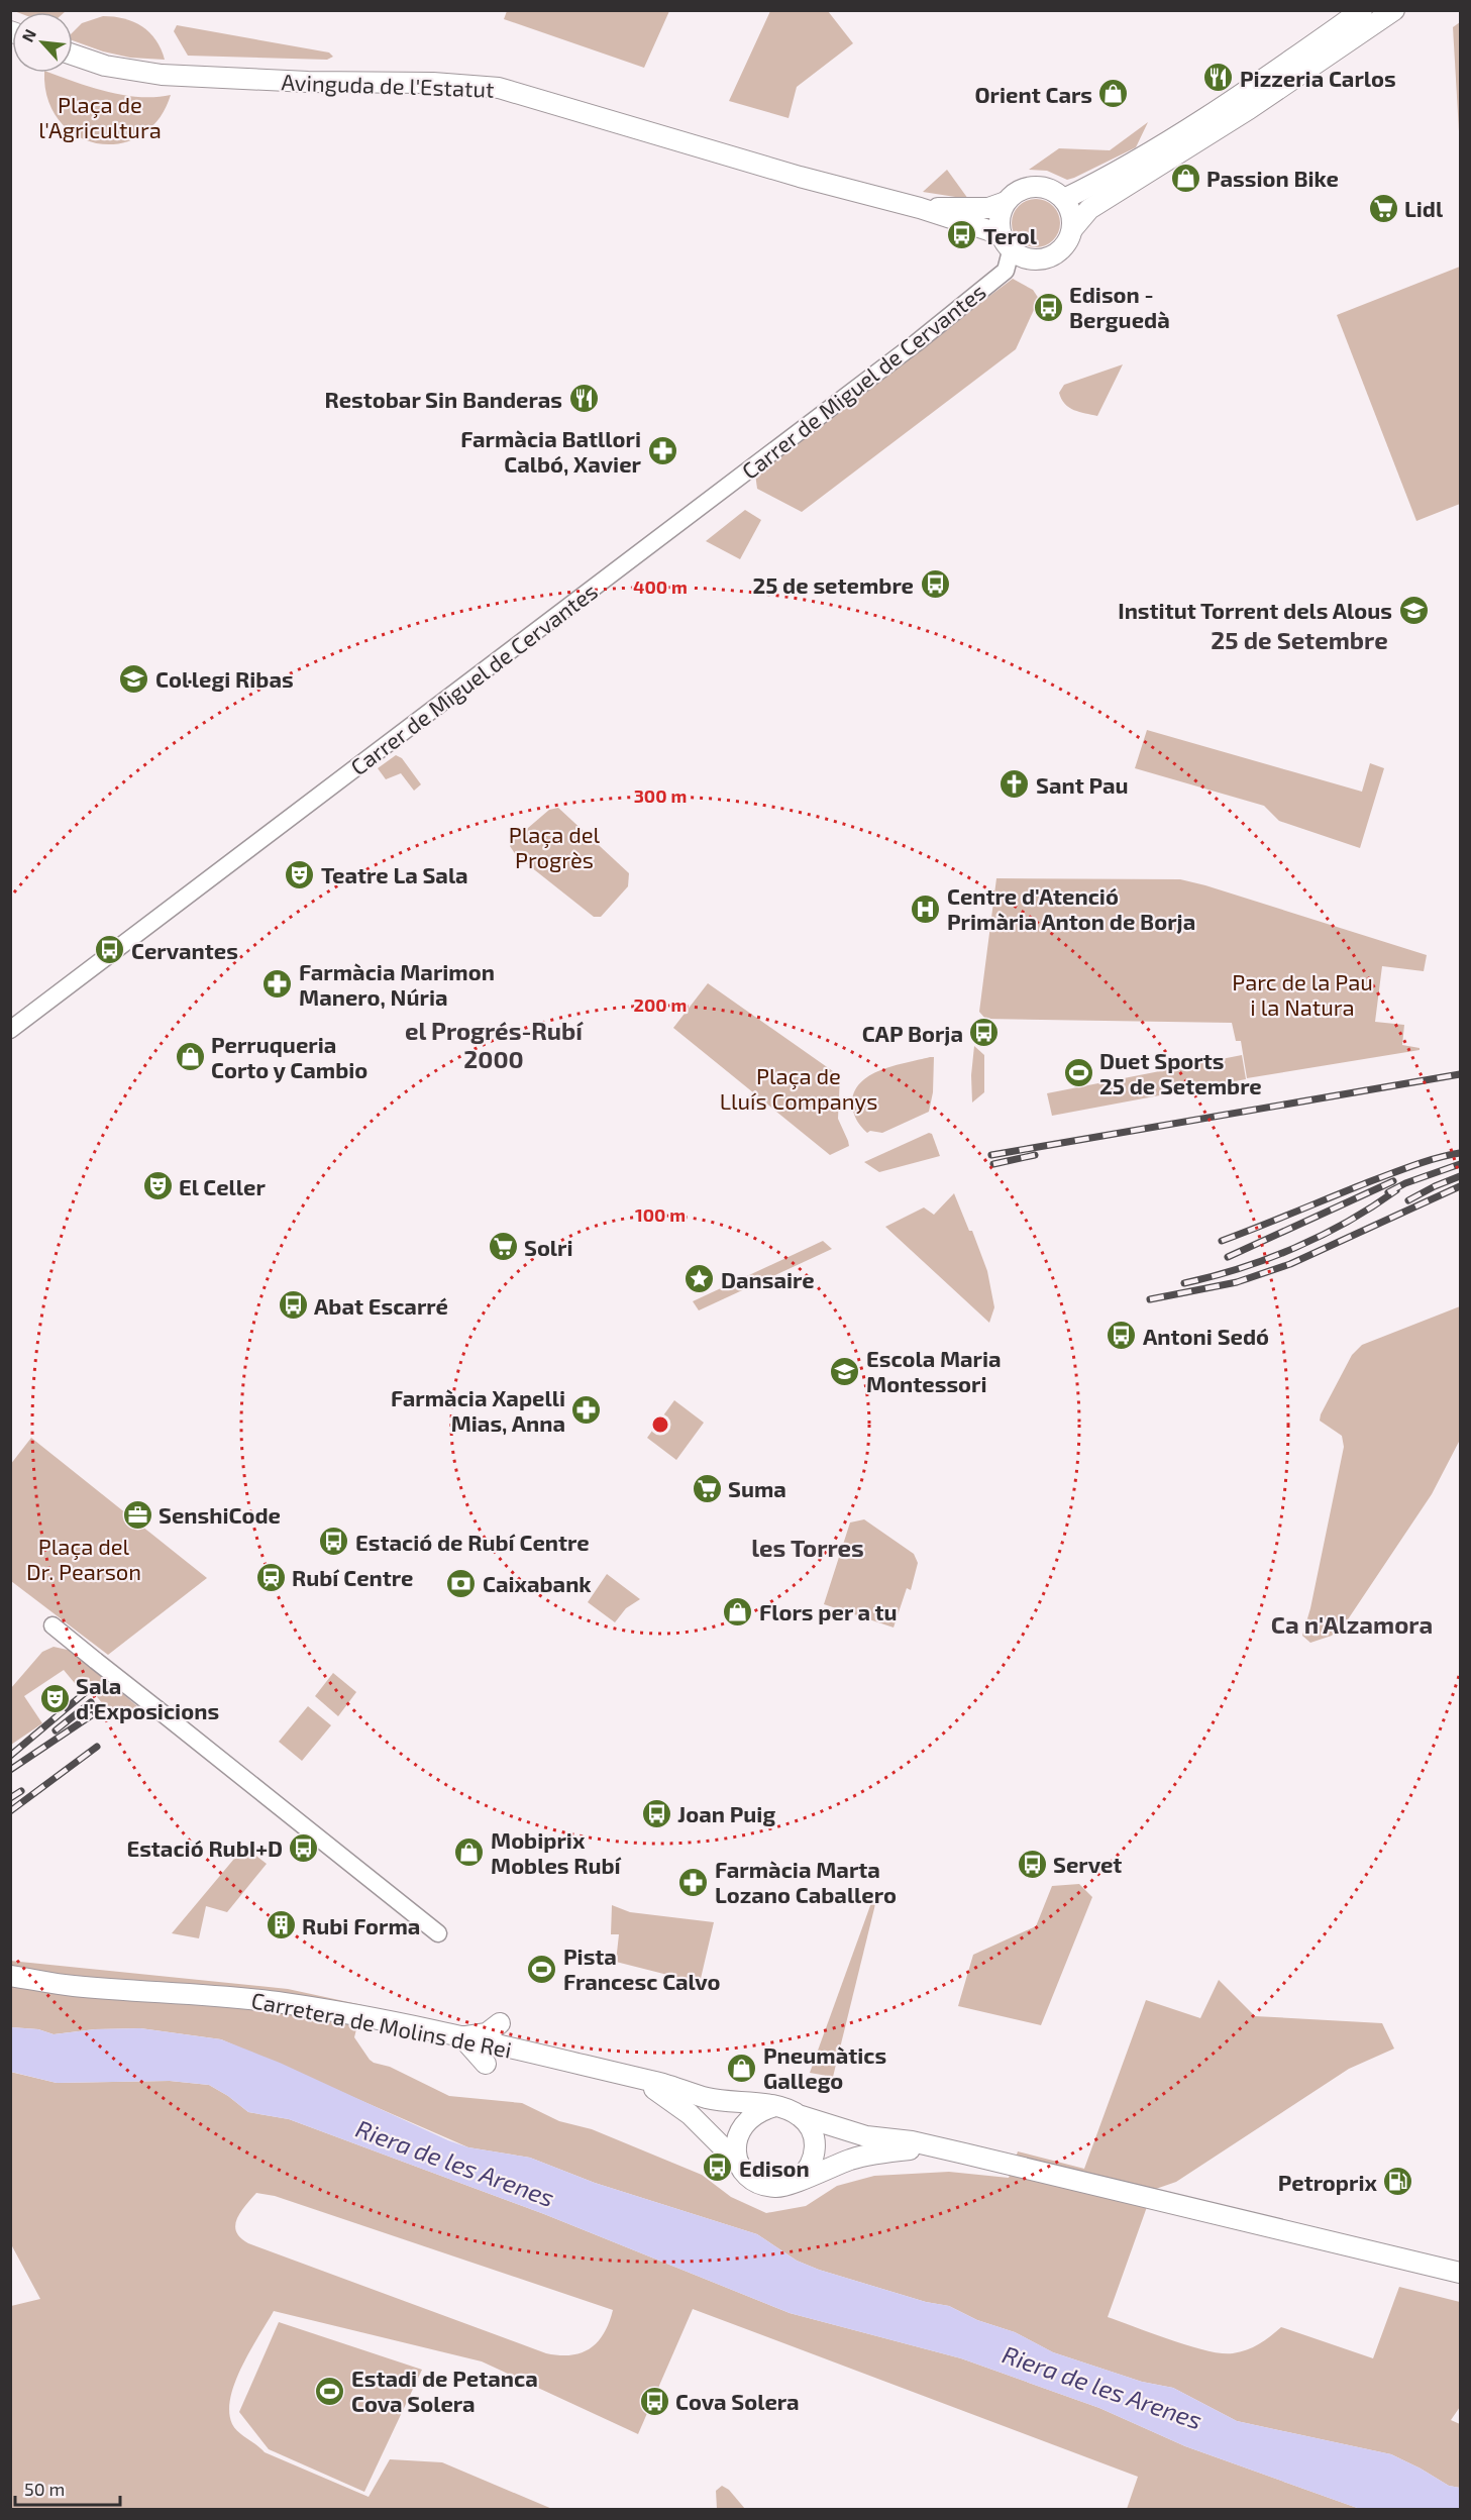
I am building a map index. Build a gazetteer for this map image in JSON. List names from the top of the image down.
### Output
{
  "streets": {
    "main road": ["Avinguda de l'Estatut", "Carretera de Molins de Rei"],
    "street": ["Carrer de Miguel de Cervantes"]
  },
  "crossings": [
    ["Avinguda de l'Estatut", "Carrer de Miguel de Cervantes"]
  ],
  "districts": [
    "25 de Setembre",
    "el Progrés-Rubí 2000",
    "les Torres",
    "Ca n'Alzamora"
  ],
  "water": ["Riera de les Arenes"],
  "parks": [
    "Plaça de l'Agricultura",
    "Plaça del Progrès",
    "Parc de la Pau i la Natura",
    "Plaça de Lluís Companys",
    "Plaça del Dr. Pearson"
  ],
  "places": {
    "restaurant": ["Pizzeria Carlos", "Restobar Sin Banderas"],
    "shop": [
      "Orient Cars",
      "Passion Bike",
      "Perruqueria Corto y Cambio",
      "Flors per a tu",
      "Mobiprix Mobles Rubí",
      "Pneumàtics Gallego"
    ],
    "supermarket": ["Lidl", "Solri", "Suma"],
    "bus stop": [
      "Terol",
      "Edison - Berguedà",
      "25 de setembre",
      "Cervantes",
      "CAP Borja",
      "Abat Escarré",
      "Antoni Sedó",
      "Estació de Rubí Centre",
      "Joan Puig",
      "Estació RubI+D",
      "Servet",
      "Edison",
      "Cova Solera"
    ],
    "pharmacy": [
      "Farmàcia Batllori Calbó, Xavier",
      "Farmàcia Marimon Manero, Núria",
      "Farmàcia Xapelli Mias, Anna",
      "Farmàcia Marta Lozano Caballero"
    ],
    "school or university": ["Institut Torrent dels Alous", "Col·legi Ribas", "Escola Maria Montessori"],
    "church": ["Sant Pau"],
    "theatre": ["Teatre La Sala", "El Celler", "Sala d'Exposicions"],
    "hospital": ["Centre d'Atenció Primària Anton de Borja"],
    "sports": ["Duet Sports 25 de Setembre", "Pista Francesc Calvo", "Estadi de Petanca Cova Solera"],
    "place": ["Dansaire"],
    "office": ["SenshiCode"],
    "station": ["Rubí Centre"],
    "bank": ["Caixabank"],
    "building": ["Rubi Forma"],
    "fuel station": ["Petroprix"]
  },
  "scale_bar": "50 m",
  "north": "top left",
  "rings": [
    "400 m",
    "300 m",
    "200 m",
    "100 m"
  ]
}
